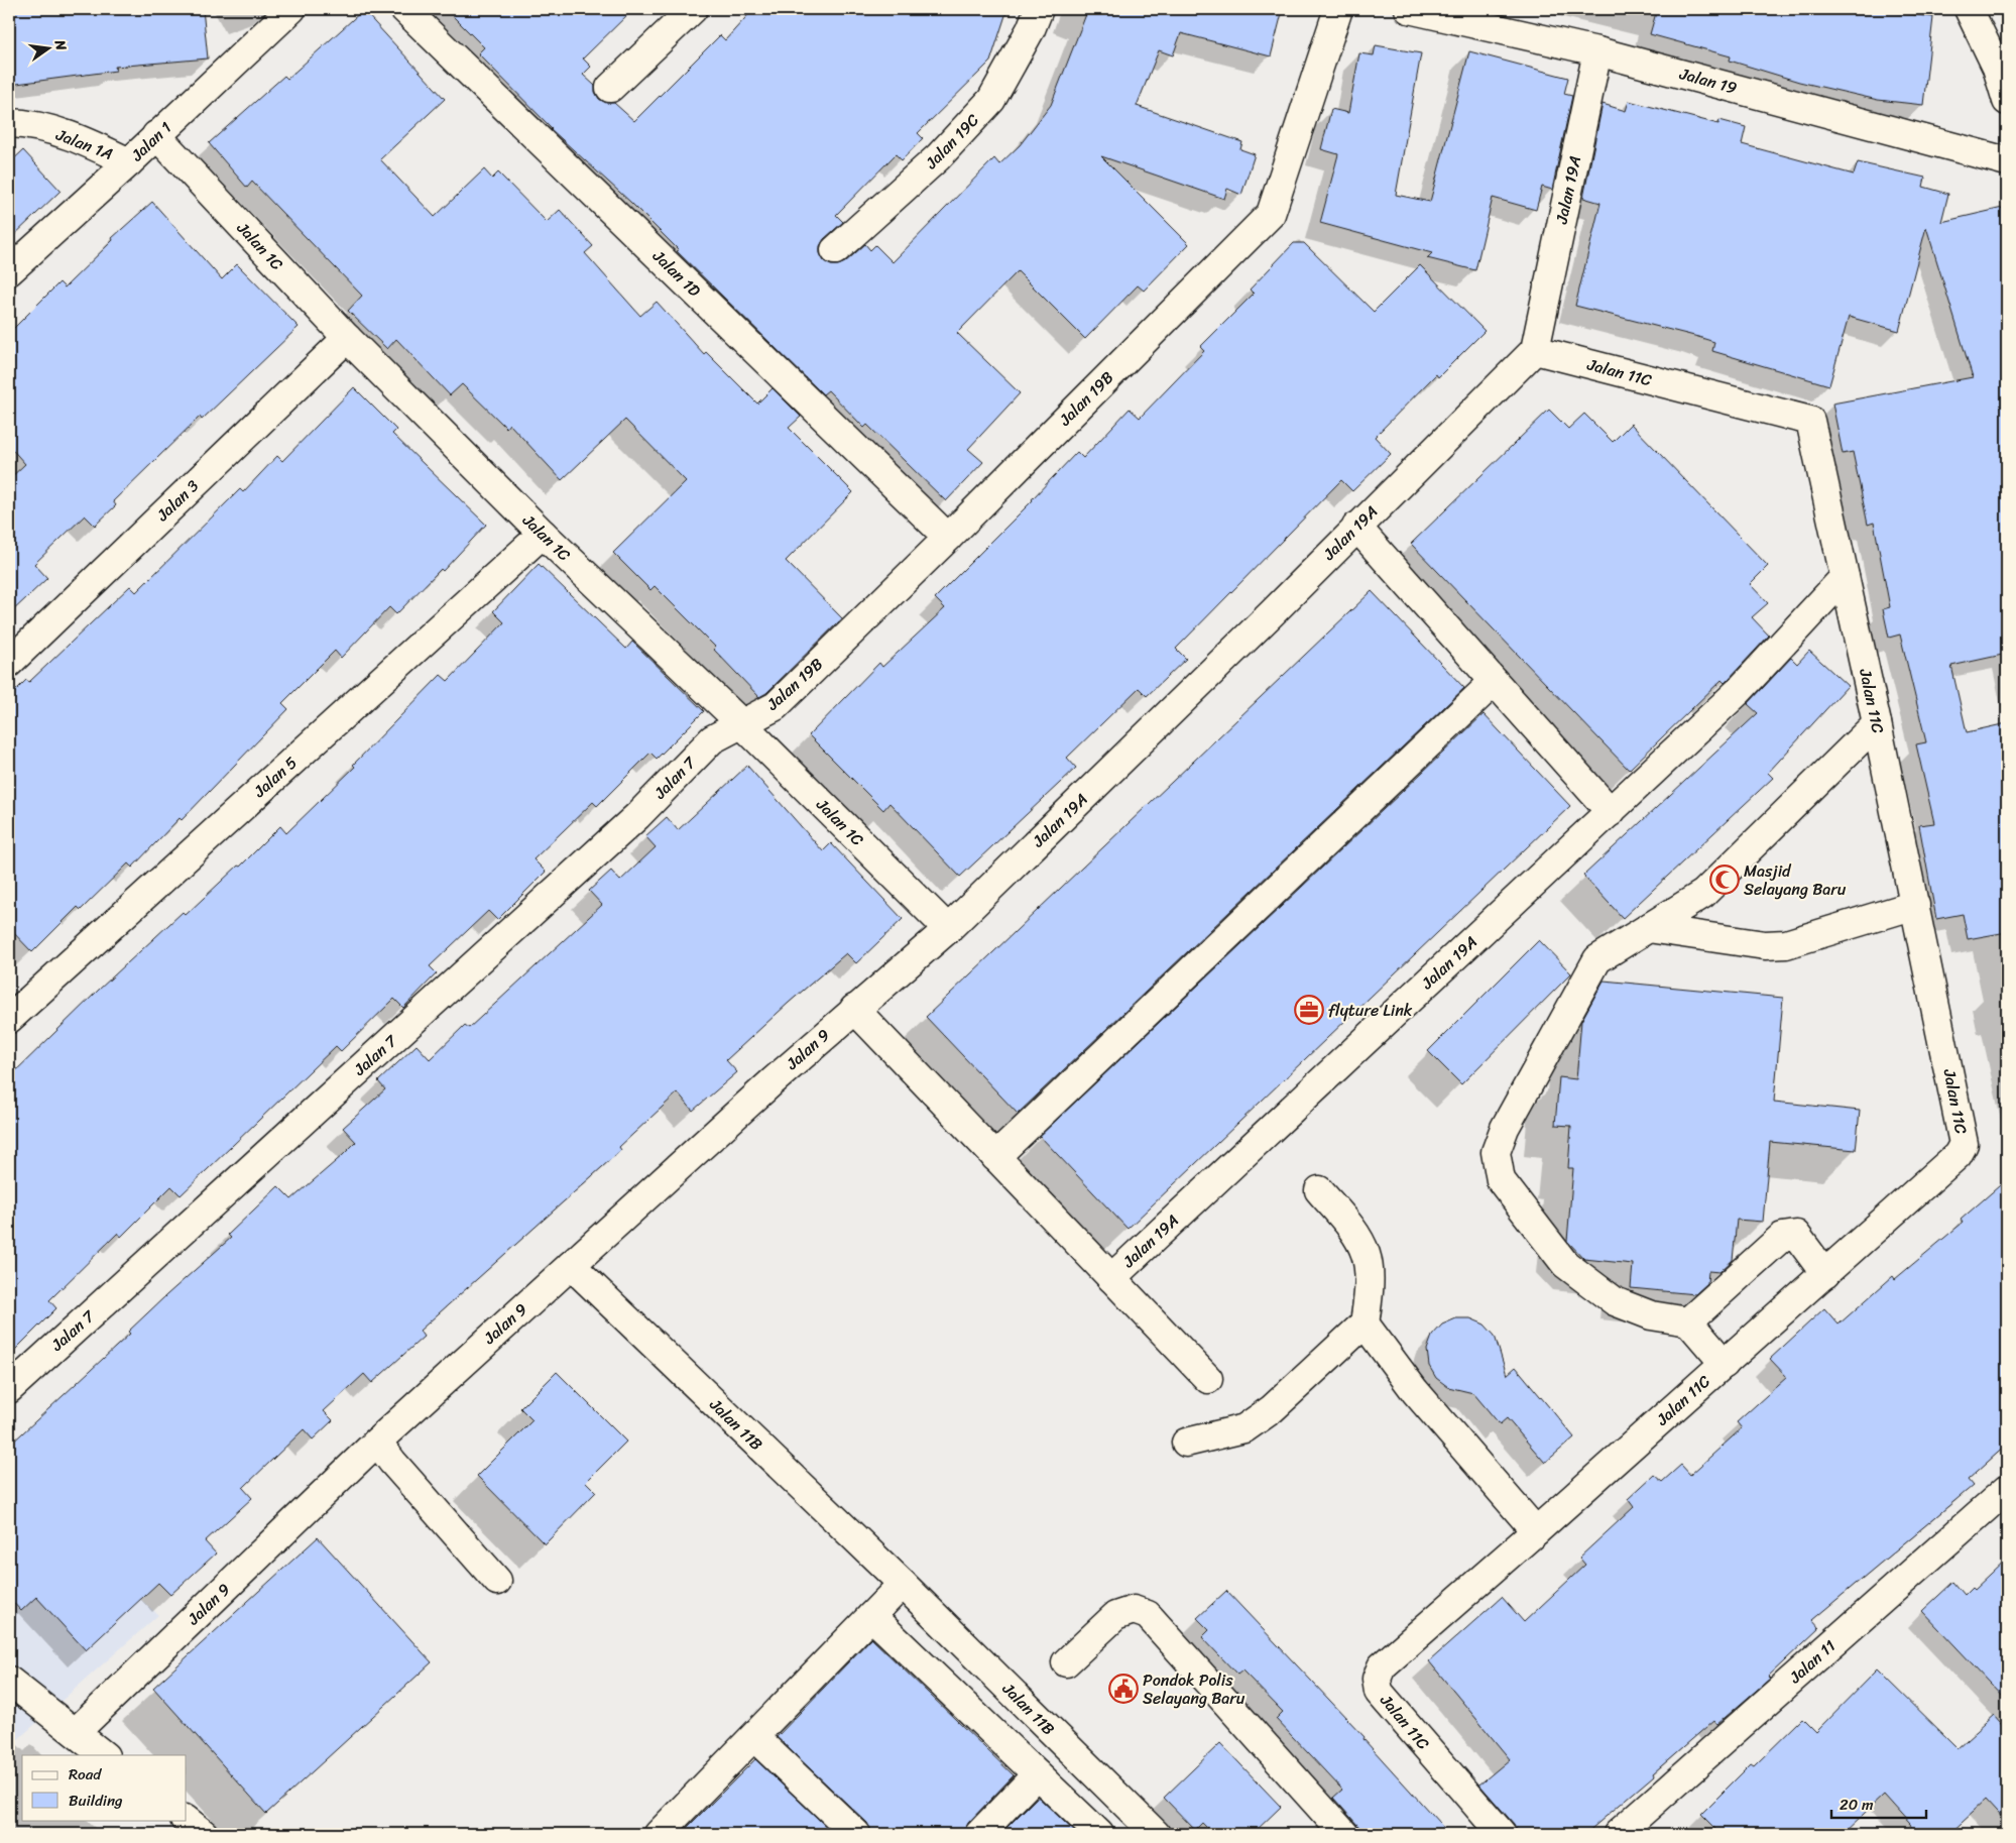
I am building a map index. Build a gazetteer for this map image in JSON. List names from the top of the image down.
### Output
{
  "streets": {
    "street": [
      "Jalan 19",
      "Jalan 1",
      "Jalan 19C",
      "Jalan 1A",
      "Jalan 19A",
      "Jalan 1C",
      "Jalan 1D",
      "Jalan 11C",
      "Jalan 19B",
      "Jalan 3",
      "Jalan 5",
      "Jalan 7",
      "Jalan 9",
      "Jalan 11B",
      "Jalan 11"
    ]
  },
  "crossings": [
    ["Jalan 19", "Jalan 19A"],
    ["Jalan 1", "Jalan 1A"],
    ["Jalan 1", "Jalan 1C"],
    ["Jalan 19A", "Jalan 1C"],
    ["Jalan 19A", "Jalan 11C"],
    ["Jalan 19A", "Jalan 9"],
    ["Jalan 1C", "Jalan 19B"],
    ["Jalan 1C", "Jalan 3"],
    ["Jalan 1C", "Jalan 5"],
    ["Jalan 1C", "Jalan 7"],
    ["Jalan 1C", "Jalan 9"],
    ["Jalan 1D", "Jalan 19B"],
    ["Jalan 19B", "Jalan 7"],
    ["Jalan 9", "Jalan 11B"]
  ],
  "places": {
    "mosque": ["Masjid Selayang Baru"],
    "office": ["flyture Link"],
    "public building": ["Pondok Polis Selayang Baru"]
  },
  "legend": ["Road", "Building"],
  "scale_bar": "20 m",
  "north": "right"
}
